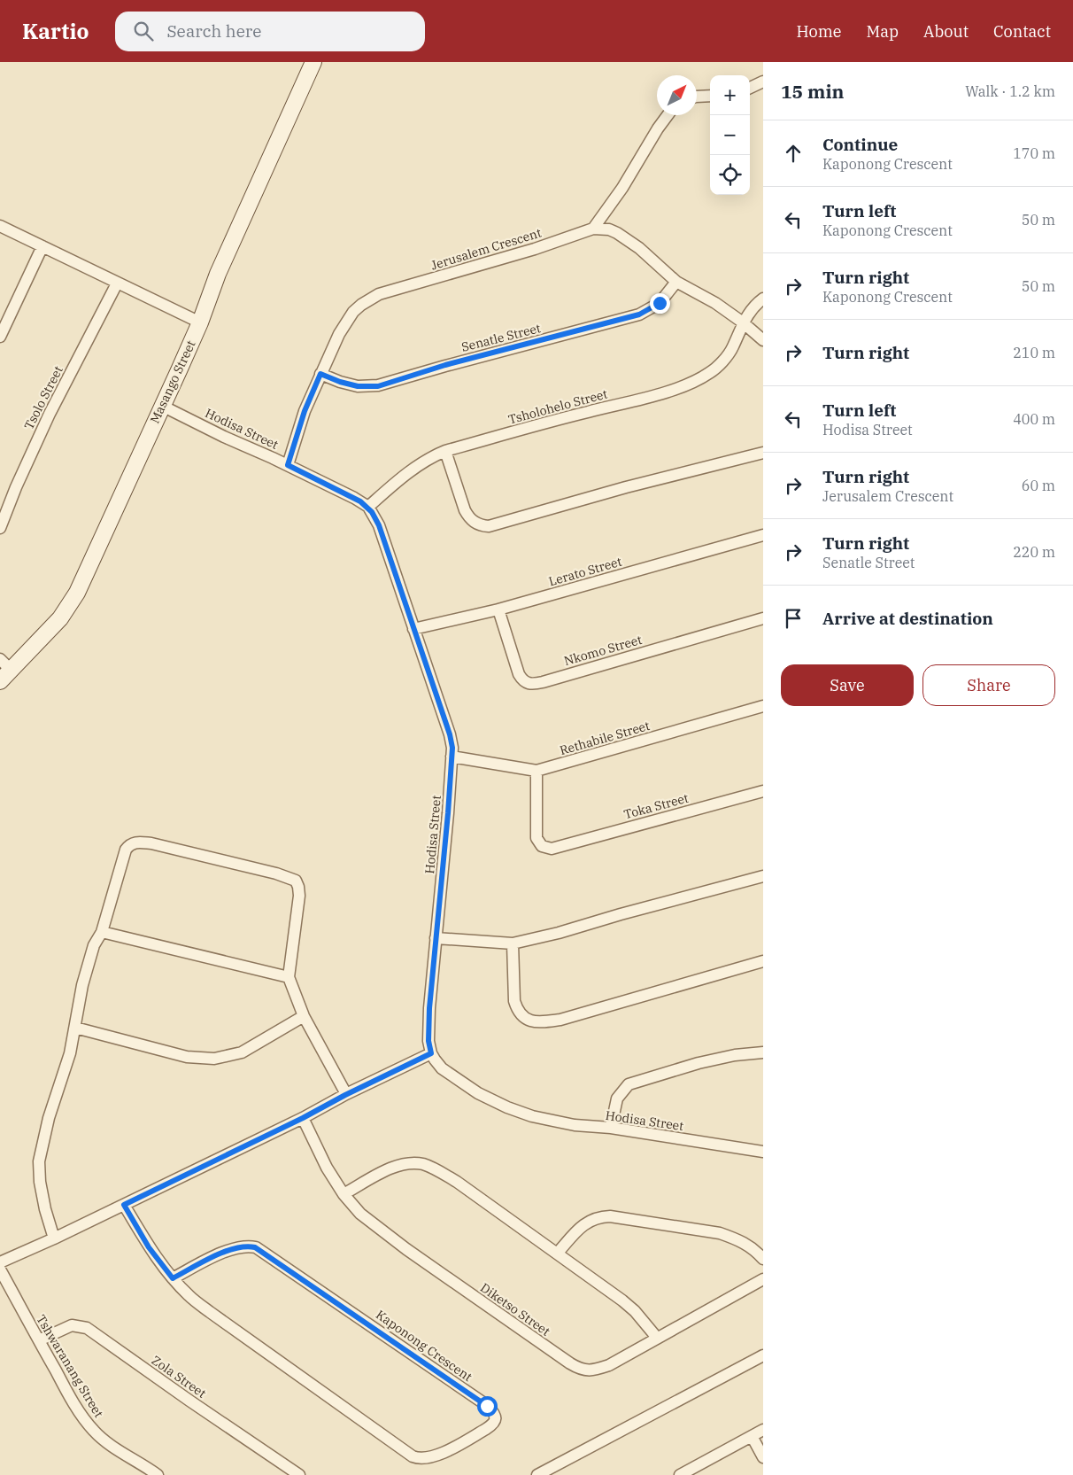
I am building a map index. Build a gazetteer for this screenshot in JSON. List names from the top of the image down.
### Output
{
  "streets": {
    "street": [
      "Jerusalem Crescent",
      "Senatle Street",
      "Masango Street",
      "Tsolo Street",
      "Tsholohelo Street",
      "Hodisa Street",
      "Lerato Street",
      "Nkomo Street",
      "Rethabile Street",
      "Toka Street",
      "Diketso Street",
      "Kaponong Crescent",
      "Tshwaranang Street",
      "Zola Street"
    ]
  },
  "crossings": [
    ["Jerusalem Crescent", "Senatle Street"],
    ["Jerusalem Crescent", "Tsholohelo Street"],
    ["Jerusalem Crescent", "Hodisa Street"],
    ["Masango Street", "Hodisa Street"],
    ["Tsholohelo Street", "Hodisa Street"],
    ["Hodisa Street", "Lerato Street"],
    ["Hodisa Street", "Rethabile Street"],
    ["Lerato Street", "Nkomo Street"],
    ["Rethabile Street", "Toka Street"],
    ["Tshwaranang Street", "Zola Street"]
  ],
  "north": "top right",
  "page": {
    "header": "Kartio",
    "search": "Search here",
    "nav": [
      "Home",
      "Map",
      "About",
      "Contact"
    ],
    "heading": ["15 min", "Walk · 1.2 km"],
    "map_buttons": ["+", "−"],
    "list": [
      ["Continue", "Kaponong Crescent", "170 m"],
      ["Turn left", "Kaponong Crescent", "50 m"],
      ["Turn right", "Kaponong Crescent", "50 m"],
      ["Turn right", "210 m"],
      ["Turn left", "Hodisa Street", "400 m"],
      ["Turn right", "Jerusalem Crescent", "60 m"],
      ["Turn right", "Senatle Street", "220 m"],
      "Arrive at destination"
    ],
    "buttons": ["Save", "Share"]
  }
}
